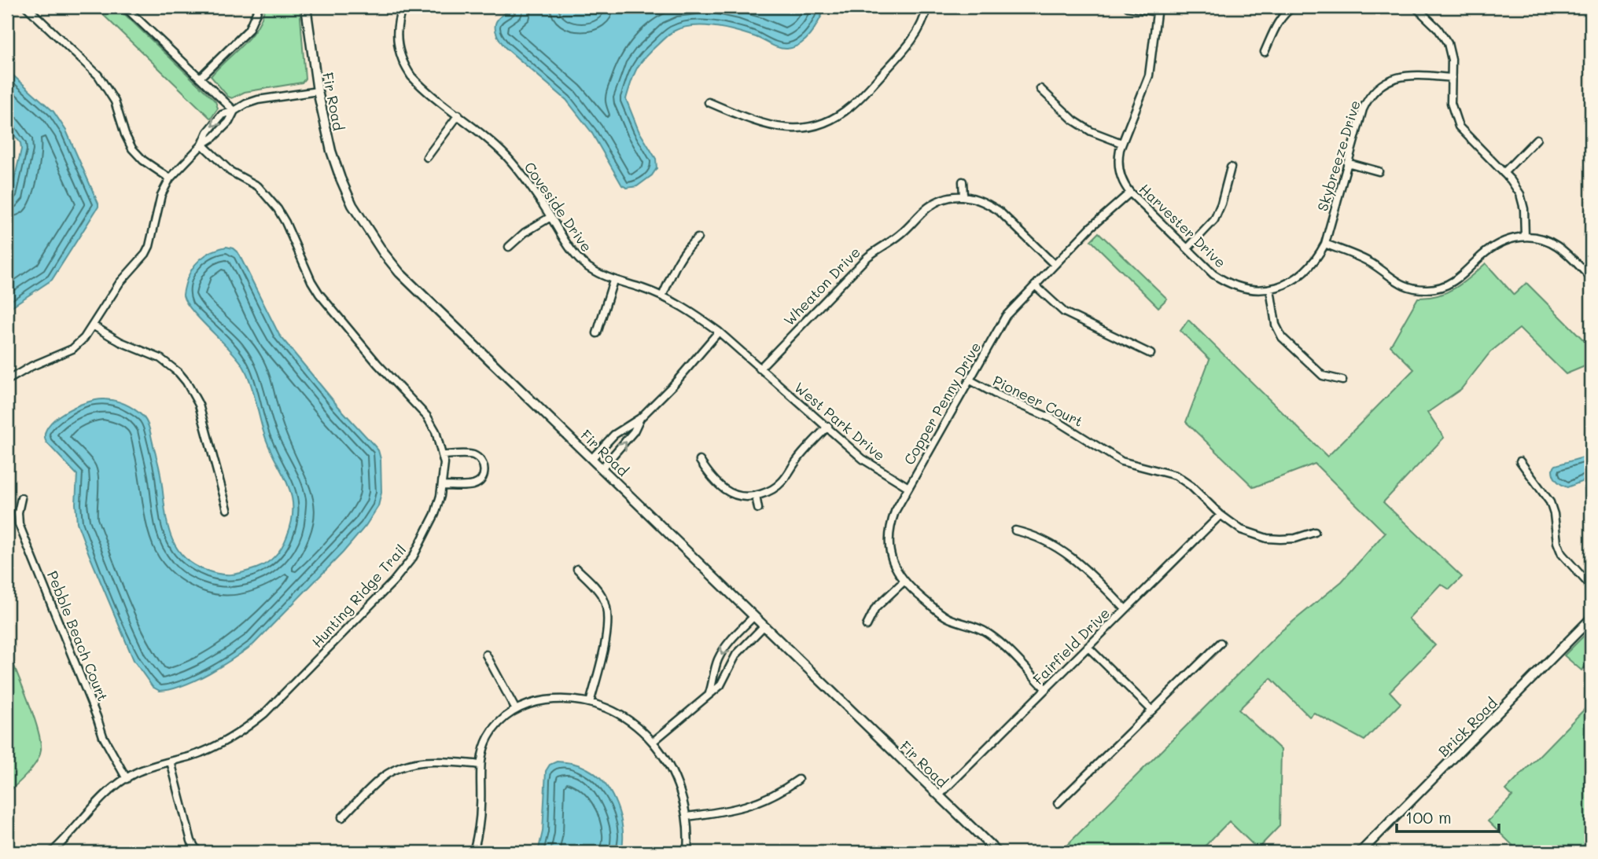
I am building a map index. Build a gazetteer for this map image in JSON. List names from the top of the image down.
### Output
{
  "streets": {
    "street": [
      "Fir Road",
      "Skybreeze Drive",
      "Coveside Drive",
      "Harvester Drive",
      "Wheaton Drive",
      "Pioneer Court",
      "Copper Penny Drive",
      "West Park Drive",
      "Hunting Ridge Trail",
      "Pebble Beach Court",
      "Fairfield Drive",
      "Brick Road"
    ]
  },
  "crossings": [
    ["Fir Road", "Fairfield Drive"],
    ["Skybreeze Drive", "Harvester Drive"],
    ["Coveside Drive", "Wheaton Drive"],
    ["Coveside Drive", "West Park Drive"],
    ["Harvester Drive", "Copper Penny Drive"],
    ["Wheaton Drive", "West Park Drive"],
    ["Pioneer Court", "Copper Penny Drive"],
    ["Pioneer Court", "Fairfield Drive"],
    ["Copper Penny Drive", "West Park Drive"],
    ["Hunting Ridge Trail", "Pebble Beach Court"]
  ],
  "scale_bar": "100 m"
}
